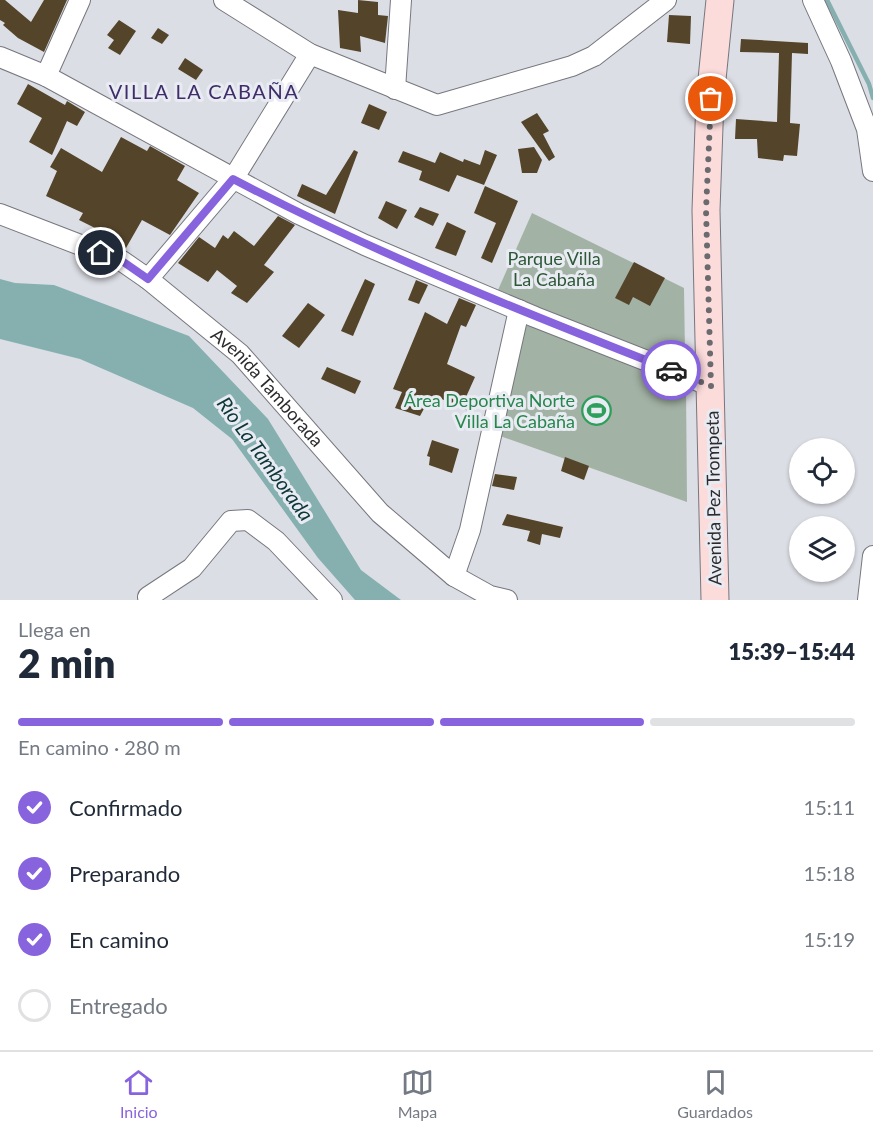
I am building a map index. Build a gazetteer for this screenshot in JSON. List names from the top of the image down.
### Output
{
  "streets": {
    "main road": ["Avenida Pez Trompeta"],
    "street": ["Avenida Tamborada"]
  },
  "districts": ["VILLA LA CABAÑA"],
  "water": ["Río La Tamborada"],
  "parks": ["Parque Villa La Cabaña"],
  "places": {
    "sports": ["Área Deportiva Norte Villa La Cabaña"]
  },
  "page": {
    "heading": ["2 min", "Llega en", "15:39–15:44"],
    "bar": "En camino · 280 m",
    "list": [
      ["Confirmado", "15:11"],
      ["Preparando", "15:18"],
      ["En camino", "15:19"],
      "Entregado"
    ],
    "tabs": ["Inicio", "Mapa", "Guardados"]
  }
}
